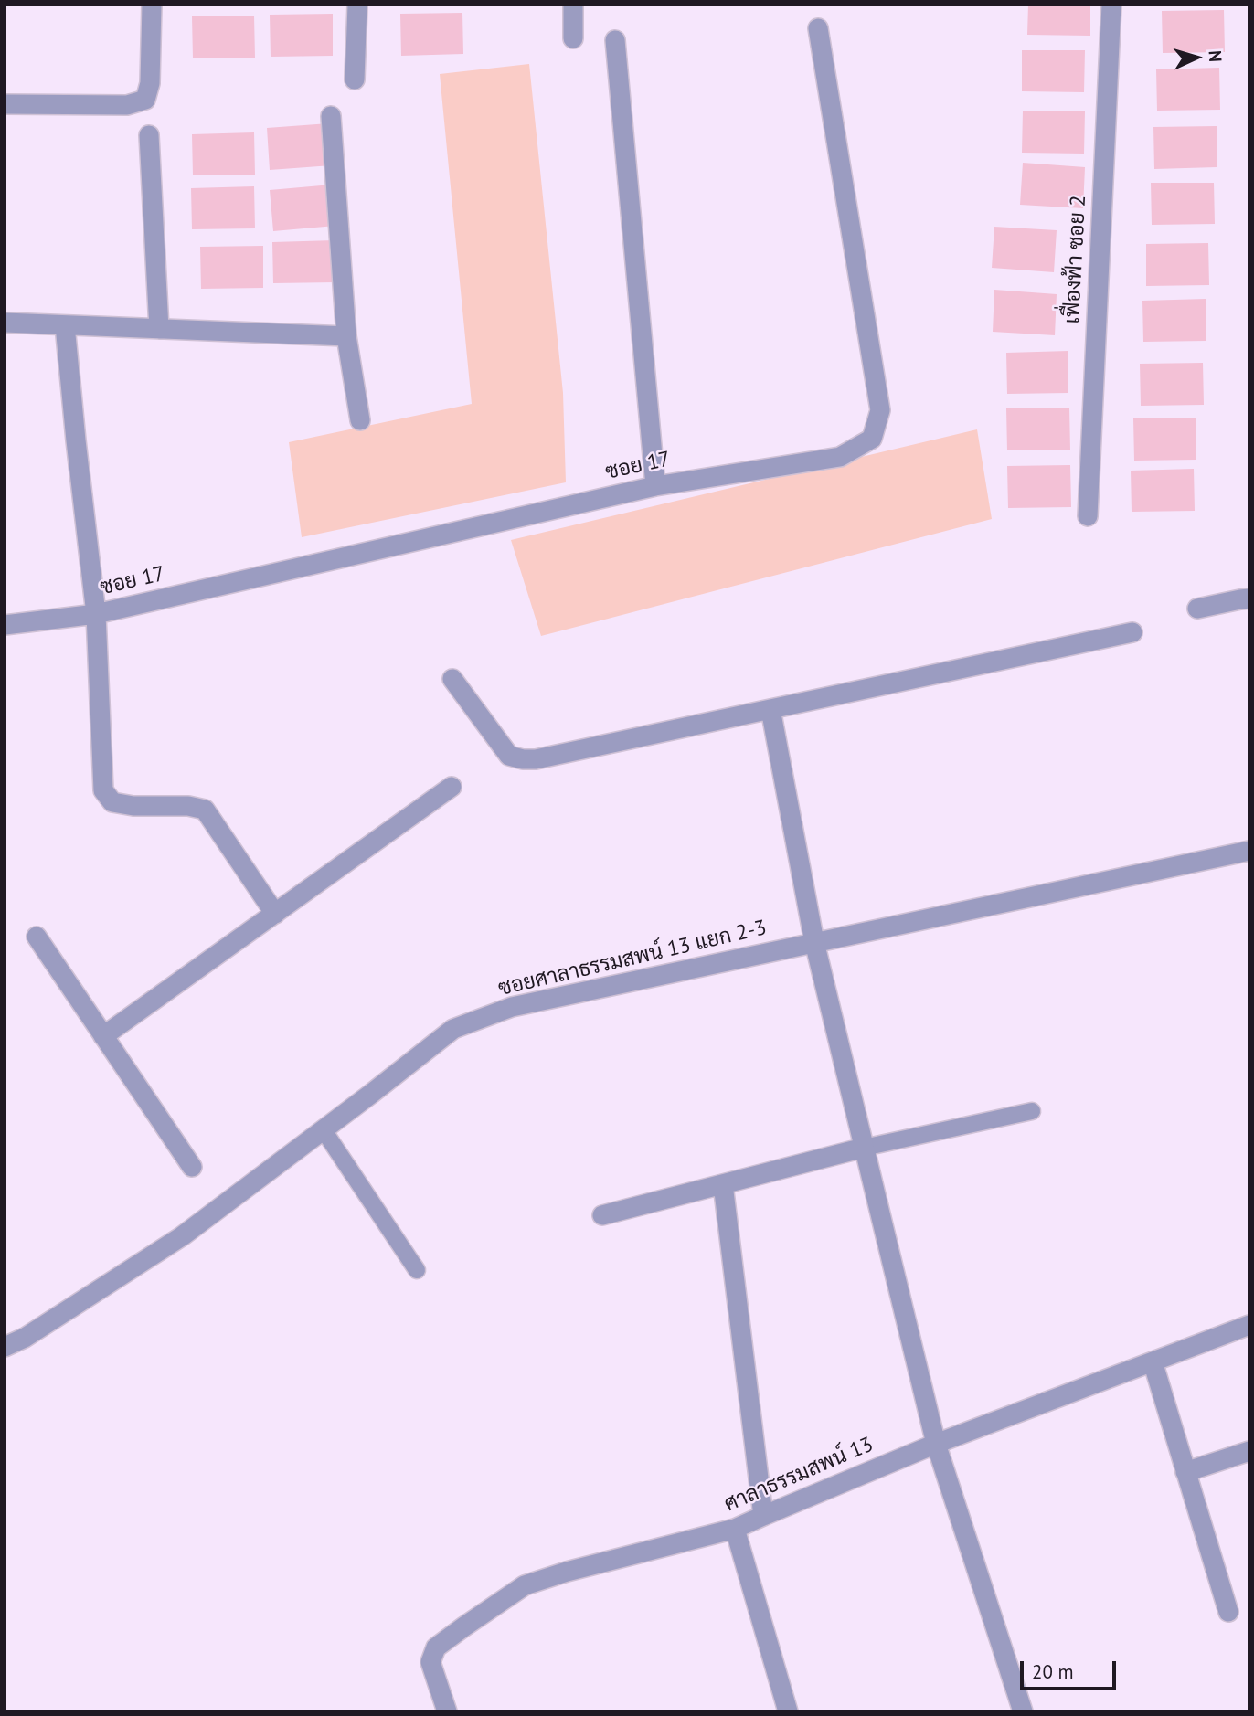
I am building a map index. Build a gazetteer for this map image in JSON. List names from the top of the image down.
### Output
{
  "streets": {
    "street": [
      "เฟื่องฟ้า ซอย 2",
      "ซอย 17",
      "ซอยศาลาธรรมสพน์ 13 แยก 2-3",
      "ศาลาธรรมสพน์ 13"
    ]
  },
  "scale_bar": "20 m",
  "north": "right"
}
